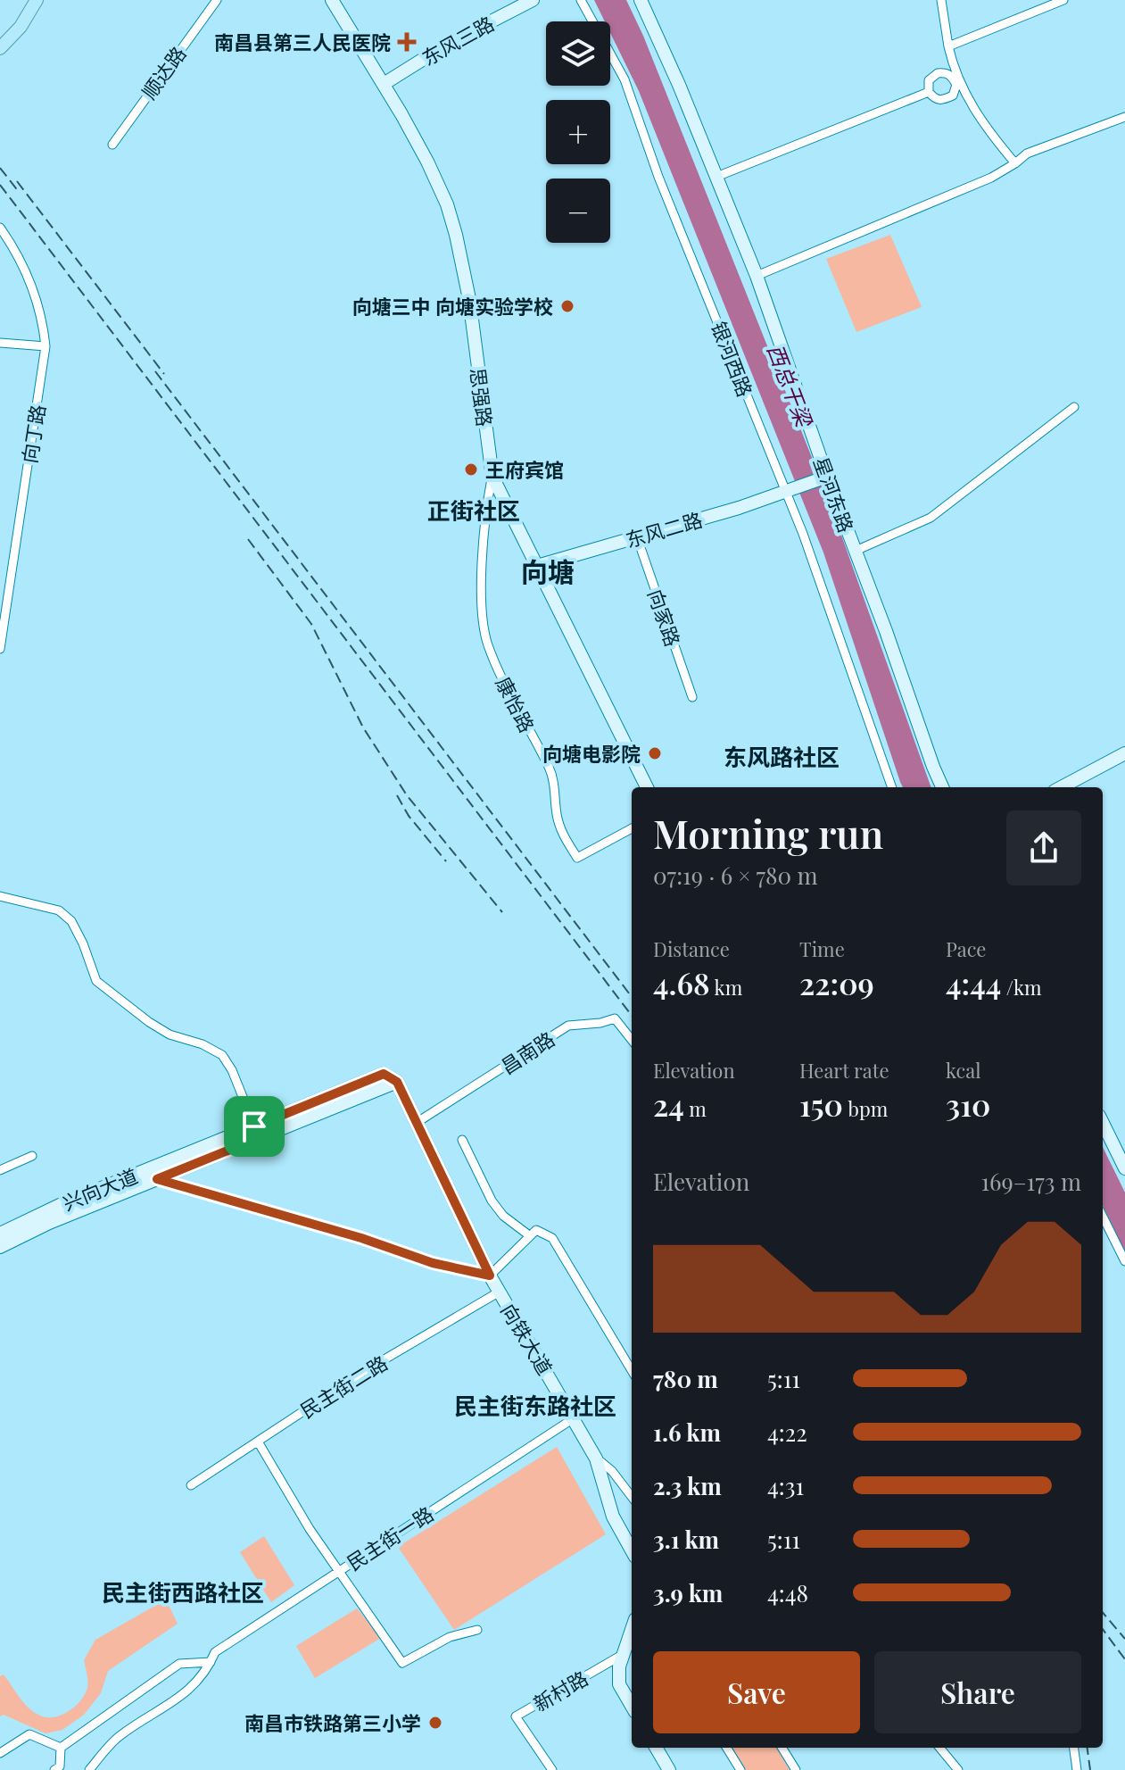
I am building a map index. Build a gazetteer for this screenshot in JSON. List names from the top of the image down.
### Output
{
  "streets": {
    "street": [
      "东风三路",
      "顺达路",
      "银河西路",
      "思强路",
      "向丁路",
      "星河东路",
      "东风二路",
      "向家路",
      "康怡路",
      "昌南路",
      "兴向大道",
      "向铁大道",
      "民主街二路",
      "民主街一路",
      "新村路"
    ]
  },
  "crossings": [
    ["东风三路", "思强路"],
    ["银河西路", "东风二路"],
    ["思强路", "东风二路"],
    ["思强路", "康怡路"],
    ["星河东路", "东风二路"],
    ["东风二路", "向家路"],
    ["昌南路", "向铁大道"],
    ["兴向大道", "向铁大道"],
    ["向铁大道", "民主街二路"],
    ["向铁大道", "民主街一路"]
  ],
  "districts": [
    "正街社区",
    "向塘",
    "东风路社区",
    "民主街东路社区",
    "民主街西路社区"
  ],
  "water": ["西总干梁"],
  "places": {
    "health": ["南昌县第三人民医院"],
    "other": [
      "向塘三中 向塘实验学校",
      "王府宾馆",
      "向塘电影院",
      "南昌市铁路第三小学"
    ]
  },
  "page": {
    "map_buttons": ["+", "−"],
    "heading": ["Morning run", "07:19 · 6 × 780 m"],
    "stats": [
      ["Distance", "4.68 km"],
      ["Time", "22:09"],
      ["Pace", "4:44 /km"],
      ["Elevation", "24 m"],
      ["Heart rate", "150 bpm"],
      ["kcal", "310"]
    ],
    "chart": ["Elevation", "169–173 m"],
    "list": [
      {
        "name": "780 m",
        "note": "5:11"
      },
      {
        "name": "1.6 km",
        "note": "4:22"
      },
      {
        "name": "2.3 km",
        "note": "4:31"
      },
      {
        "name": "3.1 km",
        "note": "5:11"
      },
      {
        "name": "3.9 km",
        "note": "4:48"
      }
    ],
    "buttons": ["Save", "Share"]
  }
}
